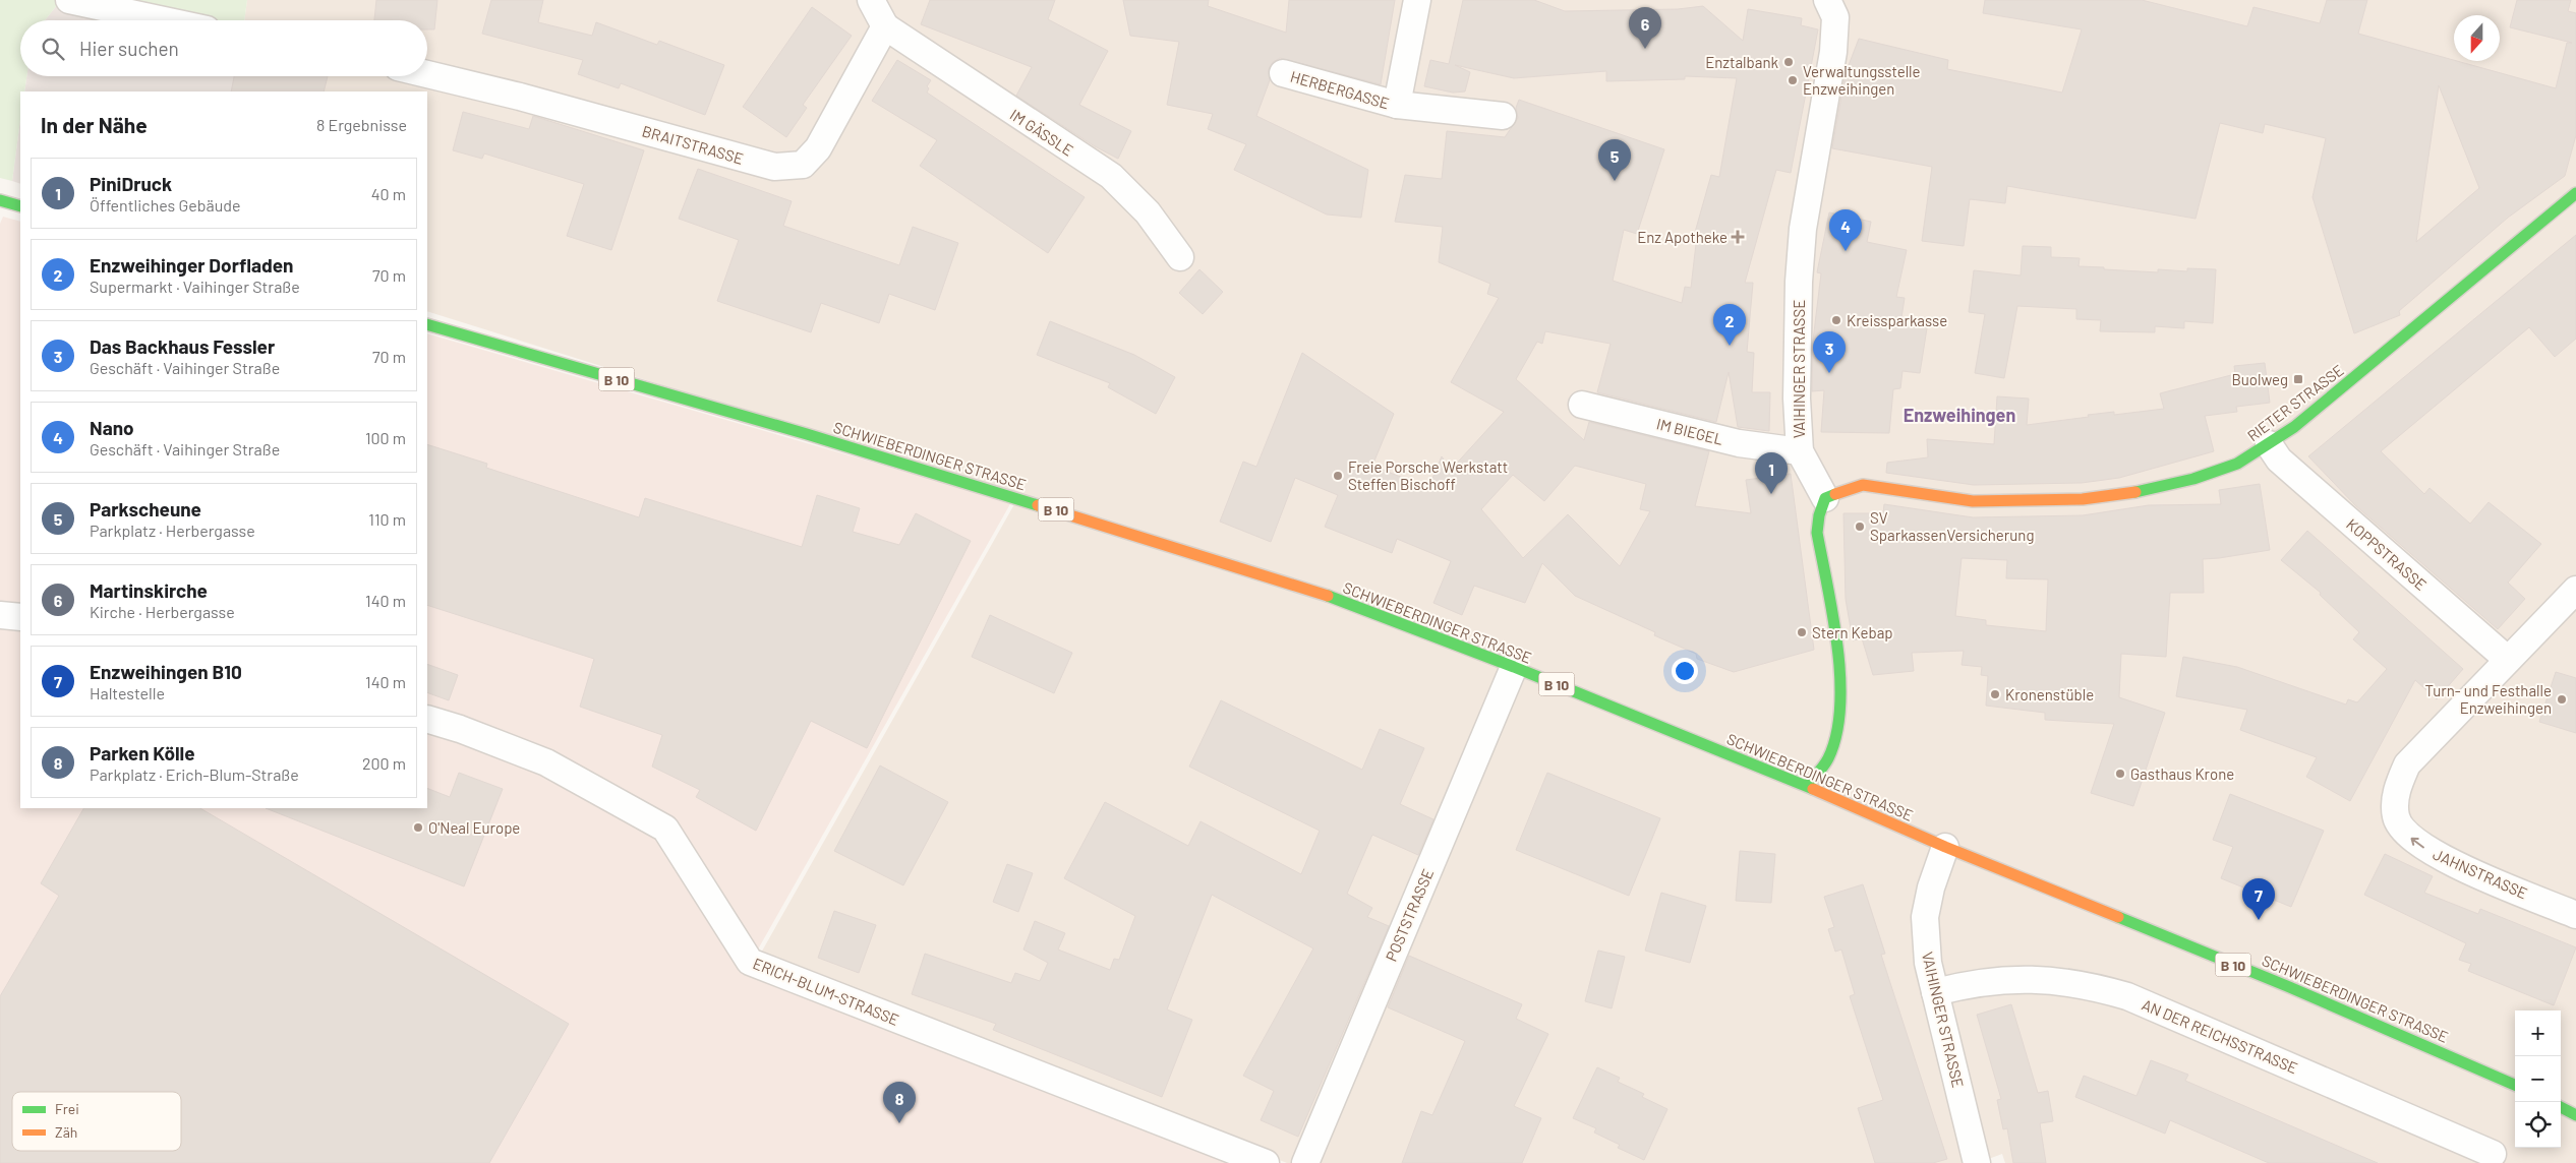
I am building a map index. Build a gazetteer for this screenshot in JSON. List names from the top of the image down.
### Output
{
  "streets": {
    "main road": ["B 10", "RIETER STRASSE", "SCHWIEBERDINGER STRASSE"],
    "street": [
      "HERBERGASSE",
      "IM GÄSSLE",
      "BRAITSTRASSE",
      "VAIHINGER STRASSE",
      "IM BIEGEL",
      "KOPPSTRASSE",
      "JAHNSTRASSE",
      "POSTSTRASSE",
      "ERICH-BLUM-STRASSE",
      "AN DER REICHSSTRASSE"
    ]
  },
  "crossings": [
    ["IM GÄSSLE", "BRAITSTRASSE"],
    ["VAIHINGER STRASSE", "RIETER STRASSE"],
    ["VAIHINGER STRASSE", "IM BIEGEL"],
    ["VAIHINGER STRASSE", "SCHWIEBERDINGER STRASSE"],
    ["VAIHINGER STRASSE", "AN DER REICHSSTRASSE"],
    ["RIETER STRASSE", "KOPPSTRASSE"],
    ["SCHWIEBERDINGER STRASSE", "POSTSTRASSE"],
    ["KOPPSTRASSE", "JAHNSTRASSE"]
  ],
  "districts": ["Enzweihingen"],
  "places": {
    "other": [
      "Enztalbank",
      "Verwaltungsstelle Enzweihingen",
      "Kreissparkasse",
      "Freie Porsche Werkstatt Steffen Bischoff",
      "SV SparkassenVersicherung",
      "Stern Kebap",
      "Kronenstüble",
      "Turn- und Festhalle Enzweihingen",
      "Gasthaus Krone",
      "O'Neal Europe"
    ],
    "health": ["Enz Apotheke"],
    "transit": ["Buolweg"]
  },
  "legend": ["Frei", "Zäh"],
  "north": "bottom",
  "page": {
    "pins": [
      "6",
      "5",
      "4",
      "2",
      "3",
      "1",
      "7",
      "8"
    ],
    "search": "Hier suchen",
    "heading": ["In der Nähe", "8 Ergebnisse"],
    "list": [
      {
        "mark": "1",
        "name": "PiniDruck",
        "note": "Öffentliches Gebäude",
        "value": "40 m"
      },
      {
        "mark": "2",
        "name": "Enzweihinger Dorfladen",
        "note": "Supermarkt · Vaihinger Straße",
        "value": "70 m"
      },
      {
        "mark": "3",
        "name": "Das Backhaus Fessler",
        "note": "Geschäft · Vaihinger Straße",
        "value": "70 m"
      },
      {
        "mark": "4",
        "name": "Nano",
        "note": "Geschäft · Vaihinger Straße",
        "value": "100 m"
      },
      {
        "mark": "5",
        "name": "Parkscheune",
        "note": "Parkplatz · Herbergasse",
        "value": "110 m"
      },
      {
        "mark": "6",
        "name": "Martinskirche",
        "note": "Kirche · Herbergasse",
        "value": "140 m"
      },
      {
        "mark": "7",
        "name": "Enzweihingen B10",
        "note": "Haltestelle",
        "value": "140 m"
      },
      {
        "mark": "8",
        "name": "Parken Kölle",
        "note": "Parkplatz · Erich-Blum-Straße",
        "value": "200 m"
      }
    ],
    "map_buttons": ["+", "−"]
  }
}
